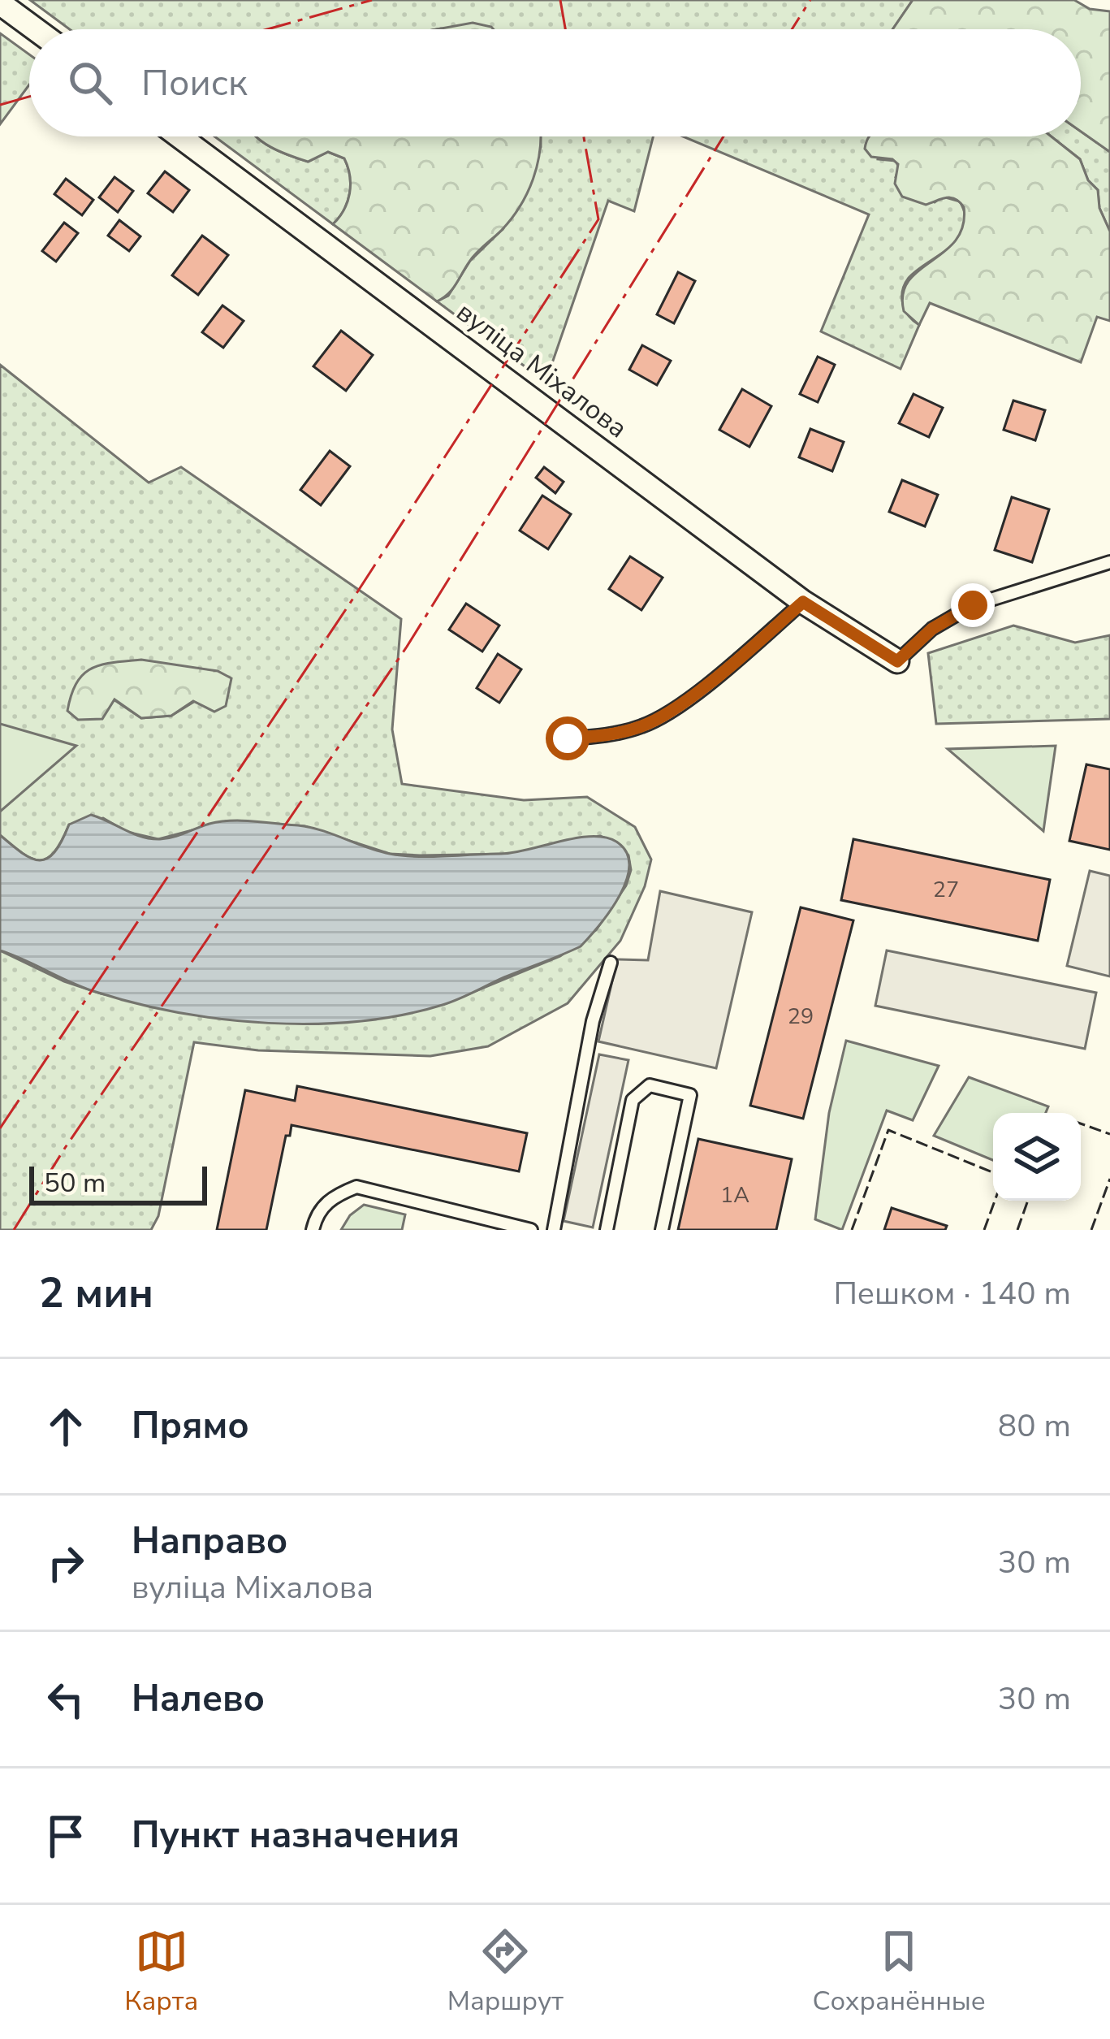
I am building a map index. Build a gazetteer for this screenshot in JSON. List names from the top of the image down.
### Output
{
  "streets": {
    "street": ["вуліца Міхалова"]
  },
  "house_numbers": ["27", "29", "1А"],
  "scale_bar": "50 m",
  "page": {
    "search": "Поиск",
    "scale": "50 m",
    "heading": ["2 мин", "Пешком · 140 m"],
    "list": [
      ["Прямо", "80 m"],
      ["Направо", "вуліца Міхалова", "30 m"],
      ["Налево", "30 m"],
      "Пункт назначения"
    ],
    "nav": ["Карта", "Маршрут", "Сохранённые"]
  }
}
